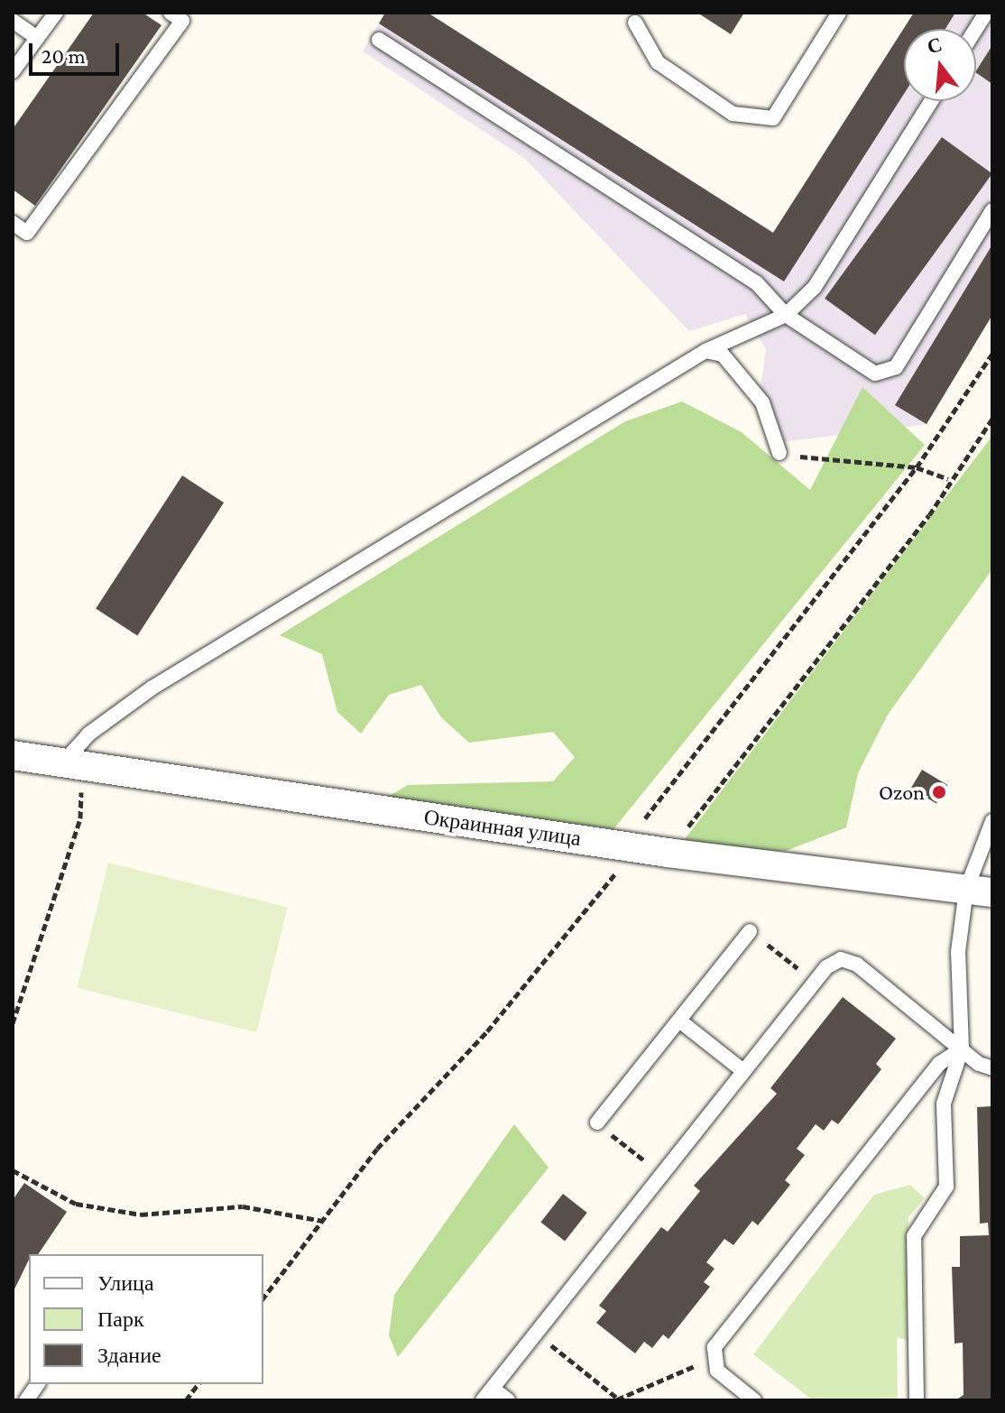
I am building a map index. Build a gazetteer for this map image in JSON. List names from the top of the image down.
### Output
{
  "streets": {
    "street": ["Окраинная улица"]
  },
  "places": ["Ozon"],
  "legend": ["Улица", "Парк", "Здание"],
  "scale_bar": "20 m",
  "north": "top"
}
